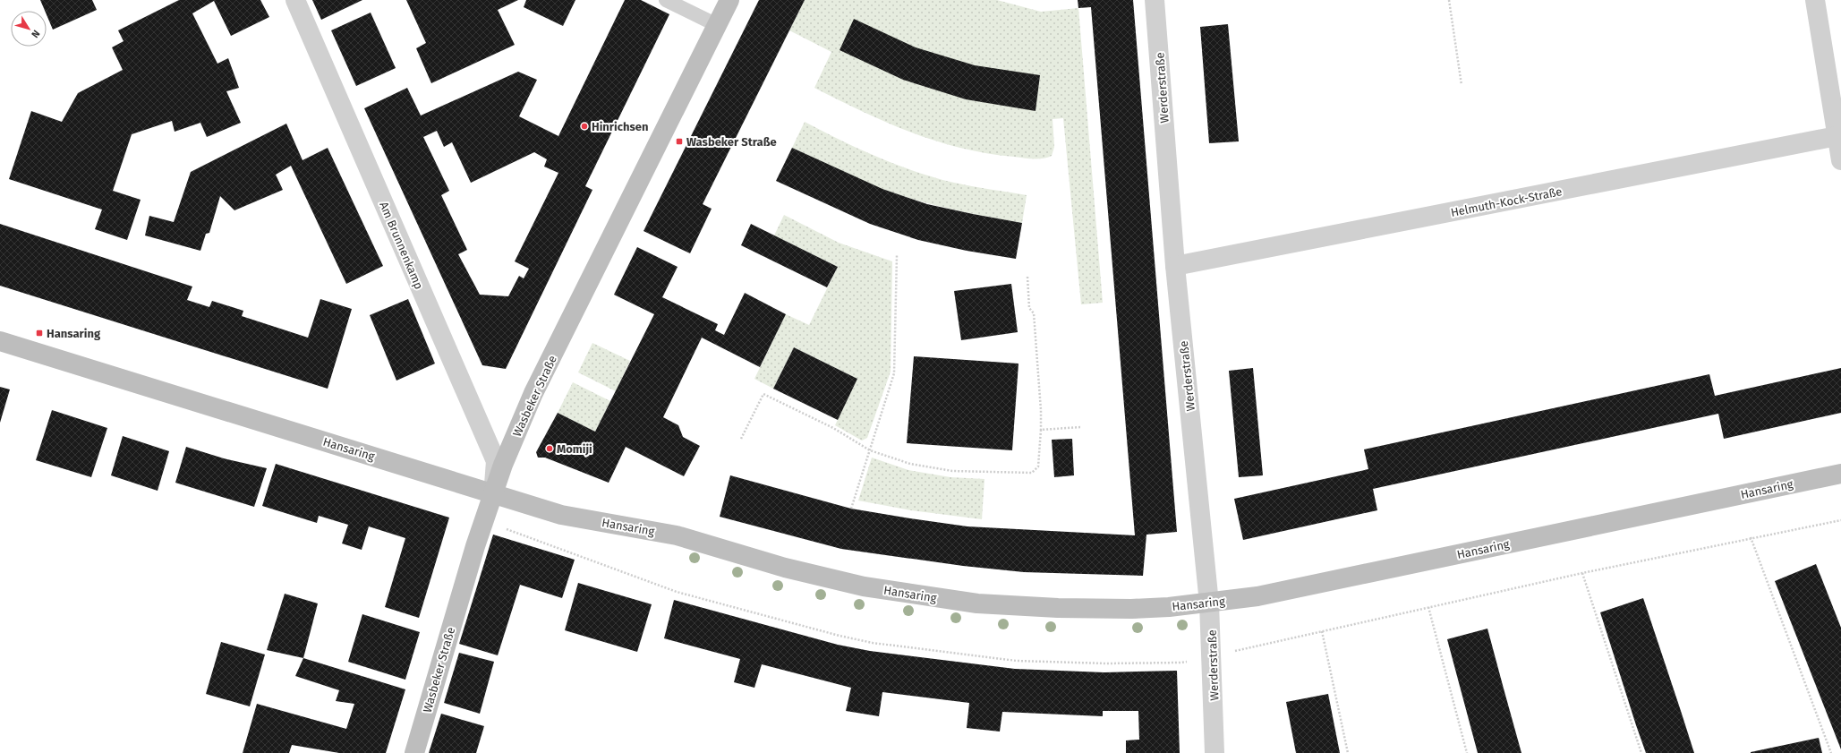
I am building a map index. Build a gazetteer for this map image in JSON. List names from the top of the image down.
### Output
{
  "streets": {
    "main road": ["Wasbeker Straße", "Hansaring"],
    "street": ["Werderstraße", "Helmuth-Kock-Straße", "Am Brunnenkamp"]
  },
  "crossings": [
    ["Werderstraße", "Helmuth-Kock-Straße"],
    ["Werderstraße", "Hansaring"],
    ["Am Brunnenkamp", "Wasbeker Straße"],
    ["Am Brunnenkamp", "Hansaring"],
    ["Wasbeker Straße", "Hansaring"]
  ],
  "places": {
    "other": ["Hinrichsen", "Momiji"],
    "transit": ["Wasbeker Straße", "Hansaring"]
  },
  "north": "bottom right"
}
